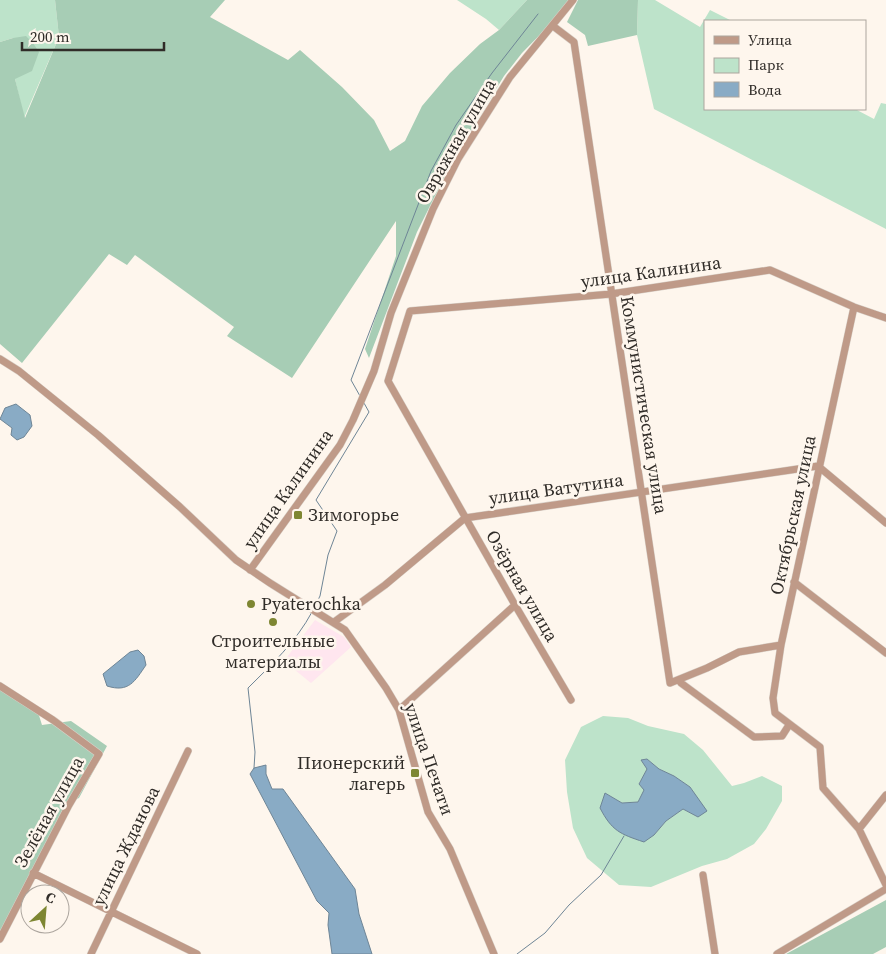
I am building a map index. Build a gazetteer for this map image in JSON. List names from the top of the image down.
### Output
{
  "streets": {
    "street": [
      "Овражная улица",
      "улица Калинина",
      "Коммунистическая улица",
      "улица Ватутина",
      "Октябрьская улица",
      "Озёрная улица",
      "улица Печати",
      "Зелёная улица",
      "улица Жданова"
    ]
  },
  "crossings": [
    ["Овражная улица", "улица Калинина"],
    ["Овражная улица", "Коммунистическая улица"],
    ["улица Калинина", "Коммунистическая улица"],
    ["улица Калинина", "Октябрьская улица"],
    ["улица Калинина", "Озёрная улица"],
    ["улица Калинина", "улица Печати"],
    ["Коммунистическая улица", "улица Ватутина"],
    ["улица Ватутина", "Октябрьская улица"],
    ["улица Ватутина", "Озёрная улица"]
  ],
  "places": {
    "transit": ["Зимогорье", "Пионерский лагерь"],
    "other": ["Pyaterochka", "Строительные материалы"]
  },
  "legend": ["Улица", "Парк", "Вода"],
  "scale_bar": "200 m",
  "north": "top right"
}
